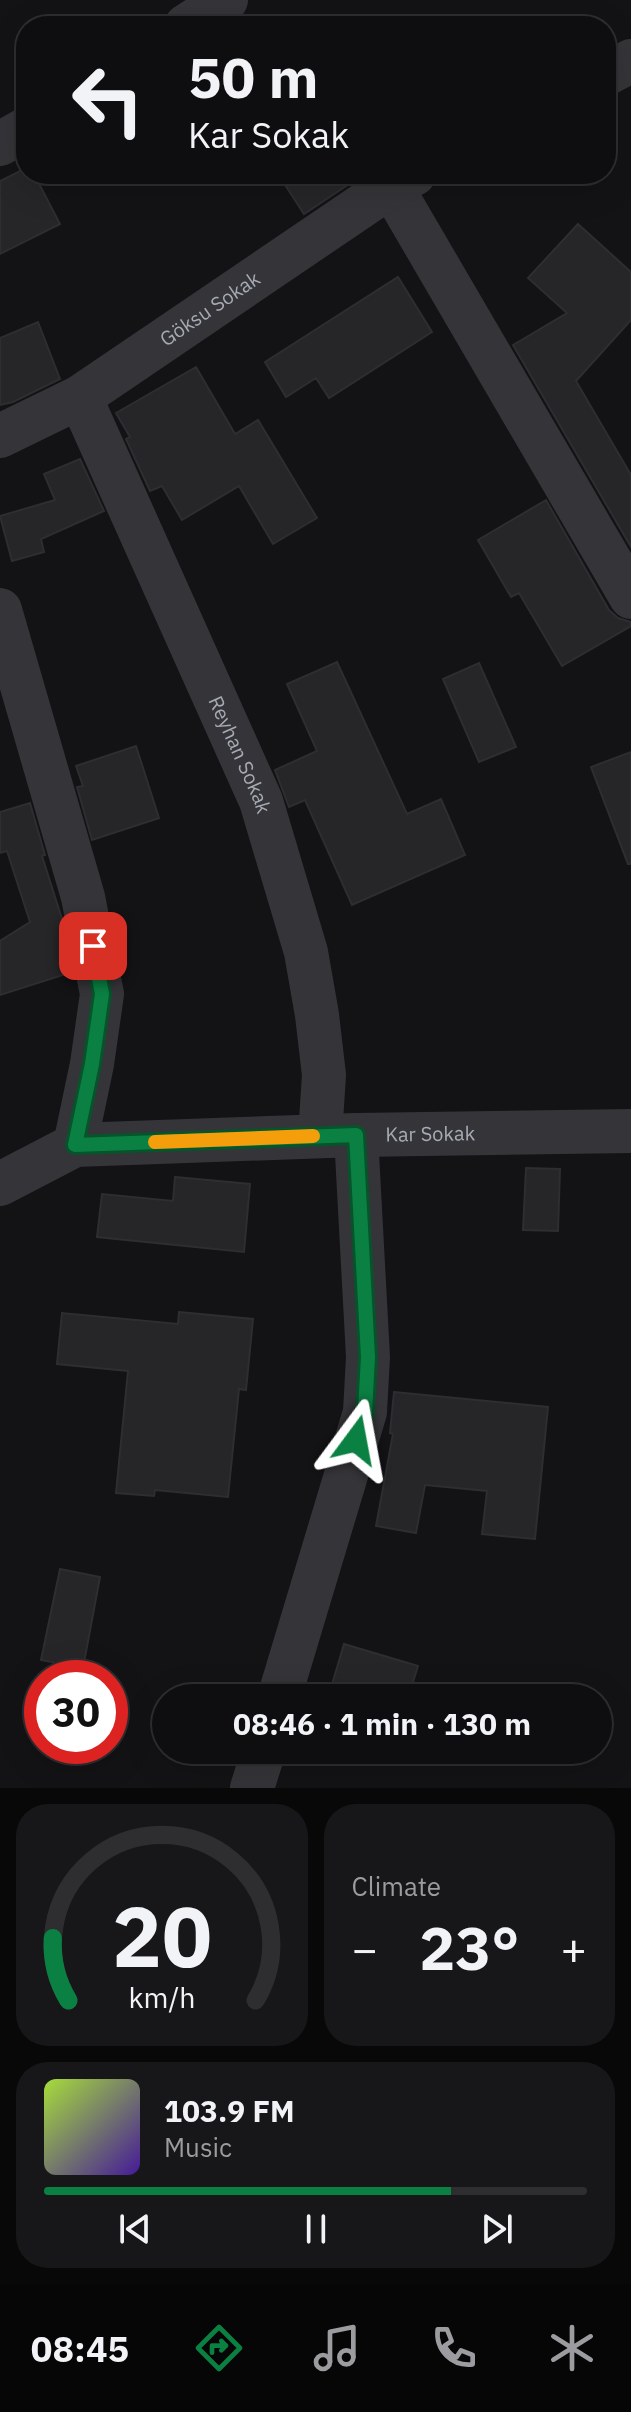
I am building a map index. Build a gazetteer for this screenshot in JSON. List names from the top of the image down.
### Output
{
  "streets": {
    "street": ["Göksu Sokak", "Reyhan Sokak", "Kar Sokak"]
  },
  "crossings": [
    ["Göksu Sokak", "Reyhan Sokak"],
    ["Reyhan Sokak", "Kar Sokak"]
  ],
  "page": {
    "turn": ["50 m", "Kar Sokak"],
    "limit": "30",
    "trip": "08:46 · 1 min · 130 m",
    "tile": "Climate",
    "heat": ["−", "23°", "+"],
    "song": ["103.9 FM", "Music"],
    "tabs": "08:45",
    "gauge": ["20", "km/h"]
  }
}
